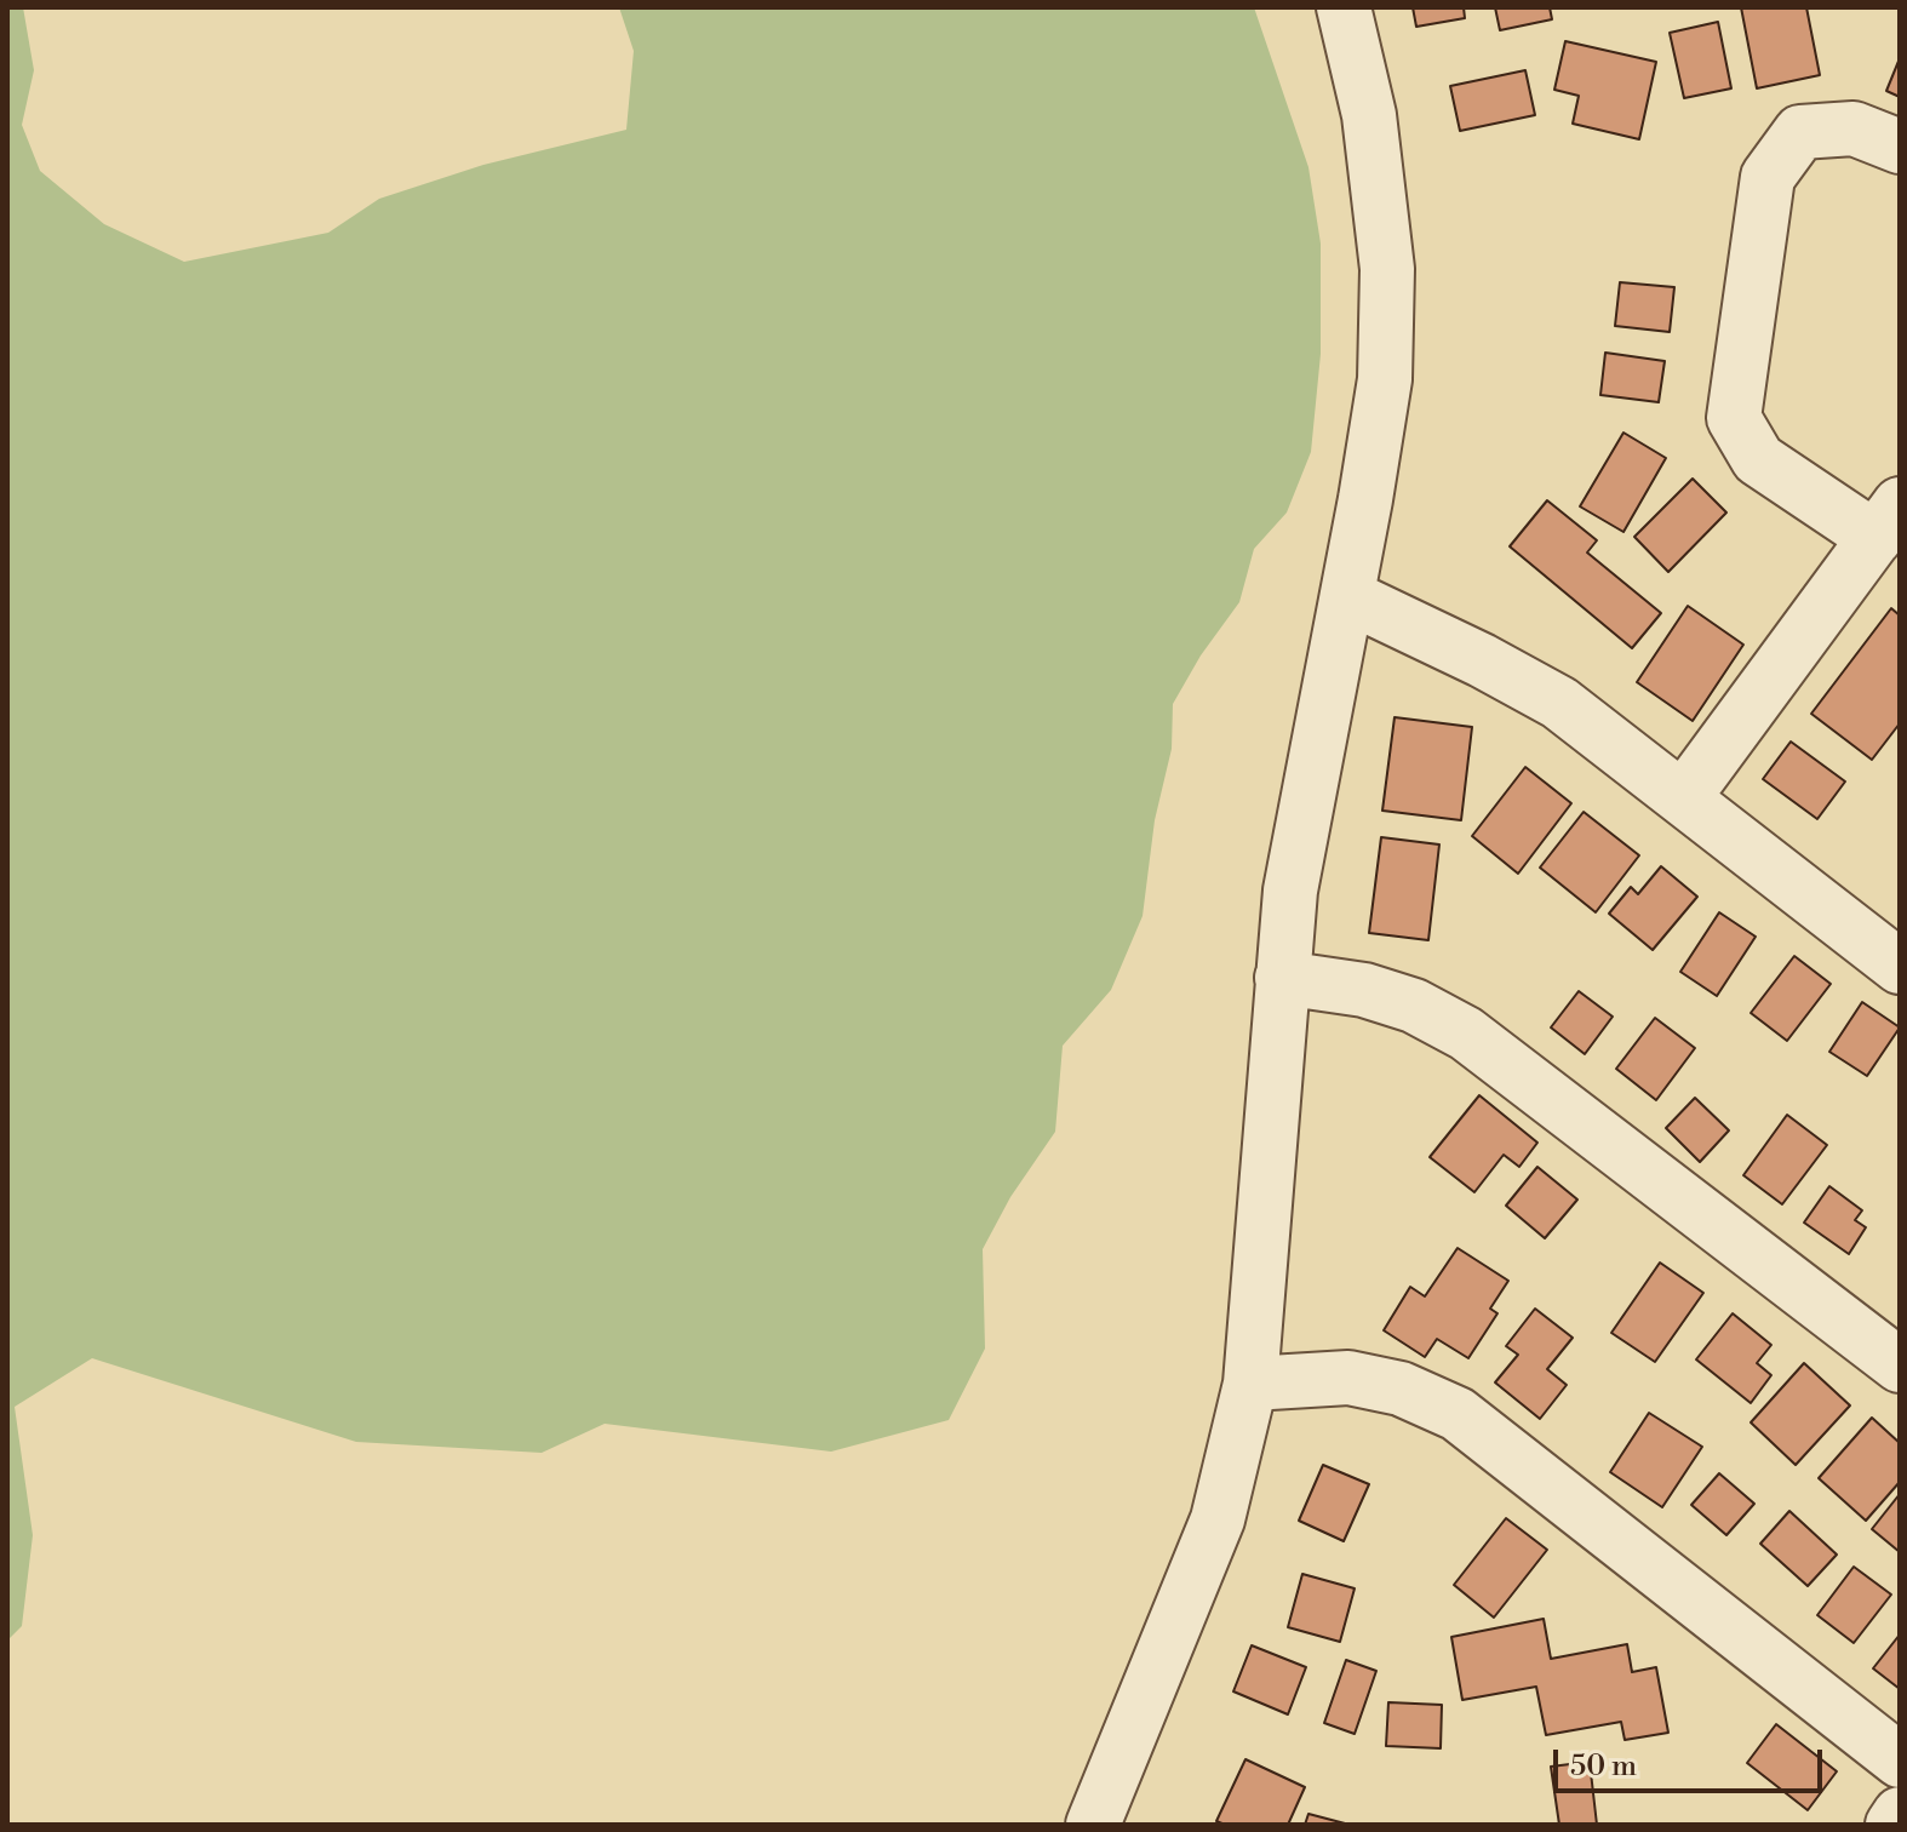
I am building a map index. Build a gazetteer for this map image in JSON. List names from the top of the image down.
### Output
{
  "scale_bar": "50 m"
}
